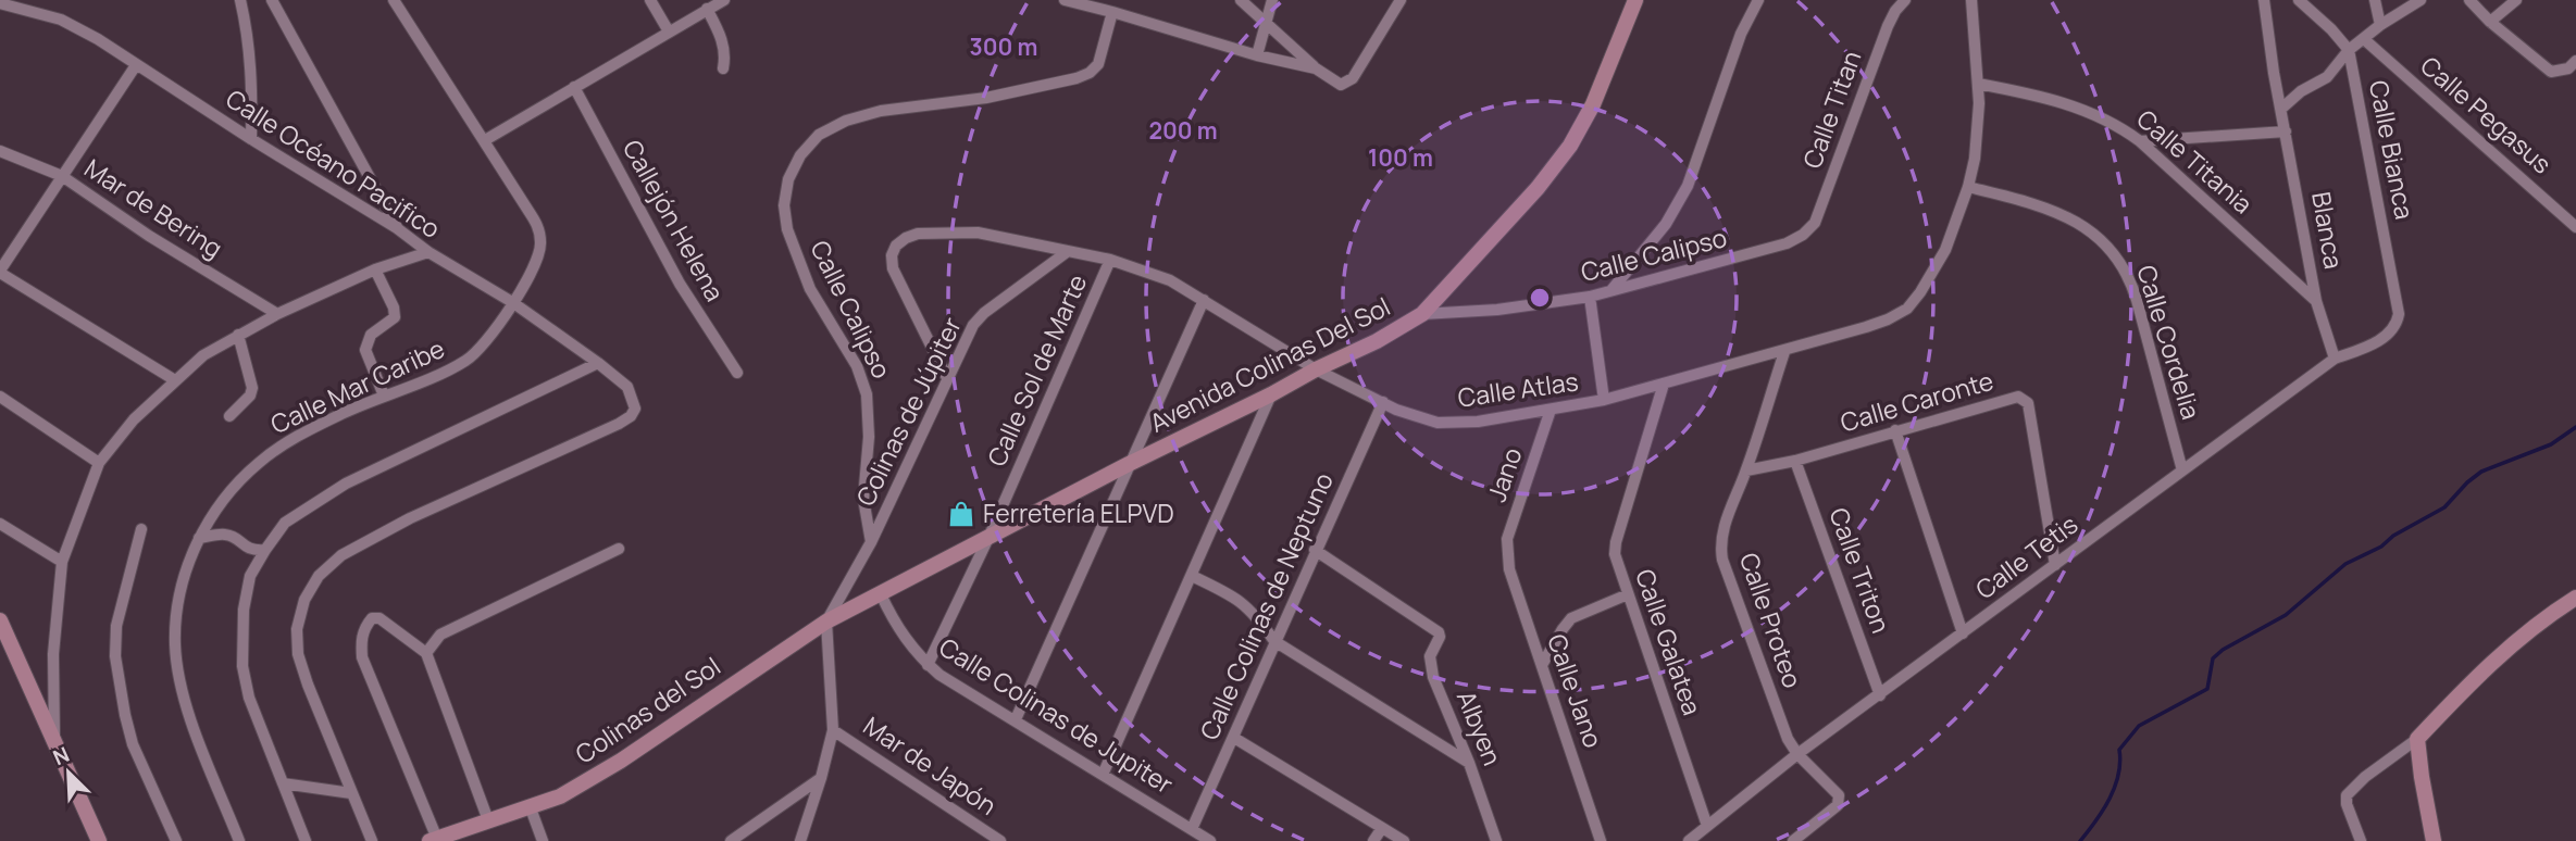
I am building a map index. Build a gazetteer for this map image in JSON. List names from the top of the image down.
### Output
{
  "streets": {
    "street": [
      "Calle Titan",
      "Calle Pegasus",
      "Calle Bianca",
      "Calle Titania",
      "Calle Océano Pacifico",
      "Mar de Bering",
      "Callejón Helena",
      "Blanca",
      "Calle Calipso",
      "Calle Cordelia",
      "Avenida Colinas Del Sol",
      "Calle Sol de Marte",
      "Calle Mar Caribe",
      "Calle Atlas",
      "Calle Caronte",
      "Colinas de Júpiter",
      "Jano",
      "Calle Tetis",
      "Calle Triton",
      "Calle Colinas de Neptuno",
      "Calle Proteo",
      "Calle Galatea",
      "Calle Jano",
      "Colinas del Sol",
      "Calle Colinas de Jupiter",
      "Albyen",
      "Mar de Japón"
    ]
  },
  "crossings": [
    ["Calle Titan", "Calle Calipso"],
    ["Calle Pegasus", "Calle Bianca"],
    ["Calle Bianca", "Calle Tetis"],
    ["Calle Titania", "Blanca"],
    ["Calle Titania", "Calle Atlas"],
    ["Calle Océano Pacifico", "Calle Mar Caribe"],
    ["Blanca", "Calle Tetis"],
    ["Calle Calipso", "Avenida Colinas Del Sol"],
    ["Calle Calipso", "Colinas de Júpiter"],
    ["Calle Cordelia", "Calle Atlas"],
    ["Calle Cordelia", "Calle Tetis"],
    ["Avenida Colinas Del Sol", "Calle Sol de Marte"],
    ["Avenida Colinas Del Sol", "Calle Atlas"],
    ["Avenida Colinas Del Sol", "Colinas del Sol"],
    ["Avenida Colinas Del Sol", "Calle Colinas de Jupiter"],
    ["Calle Sol de Marte", "Calle Atlas"],
    ["Calle Sol de Marte", "Calle Colinas de Jupiter"],
    ["Calle Atlas", "Colinas de Júpiter"],
    ["Calle Atlas", "Jano"],
    ["Calle Atlas", "Calle Colinas de Neptuno"],
    ["Calle Atlas", "Calle Proteo"],
    ["Calle Atlas", "Calle Galatea"],
    ["Calle Caronte", "Calle Tetis"],
    ["Calle Caronte", "Calle Triton"],
    ["Calle Caronte", "Calle Proteo"],
    ["Colinas de Júpiter", "Colinas del Sol"],
    ["Jano", "Calle Jano"],
    ["Calle Tetis", "Calle Triton"],
    ["Calle Tetis", "Calle Proteo"],
    ["Calle Tetis", "Calle Galatea"],
    ["Calle Colinas de Neptuno", "Calle Colinas de Jupiter"],
    ["Calle Colinas de Neptuno", "Albyen"],
    ["Colinas del Sol", "Calle Colinas de Jupiter"]
  ],
  "places": {
    "shop": ["Ferretería ELPVD"]
  },
  "north": "top left",
  "rings": ["300 m", "200 m", "100 m"]
}
